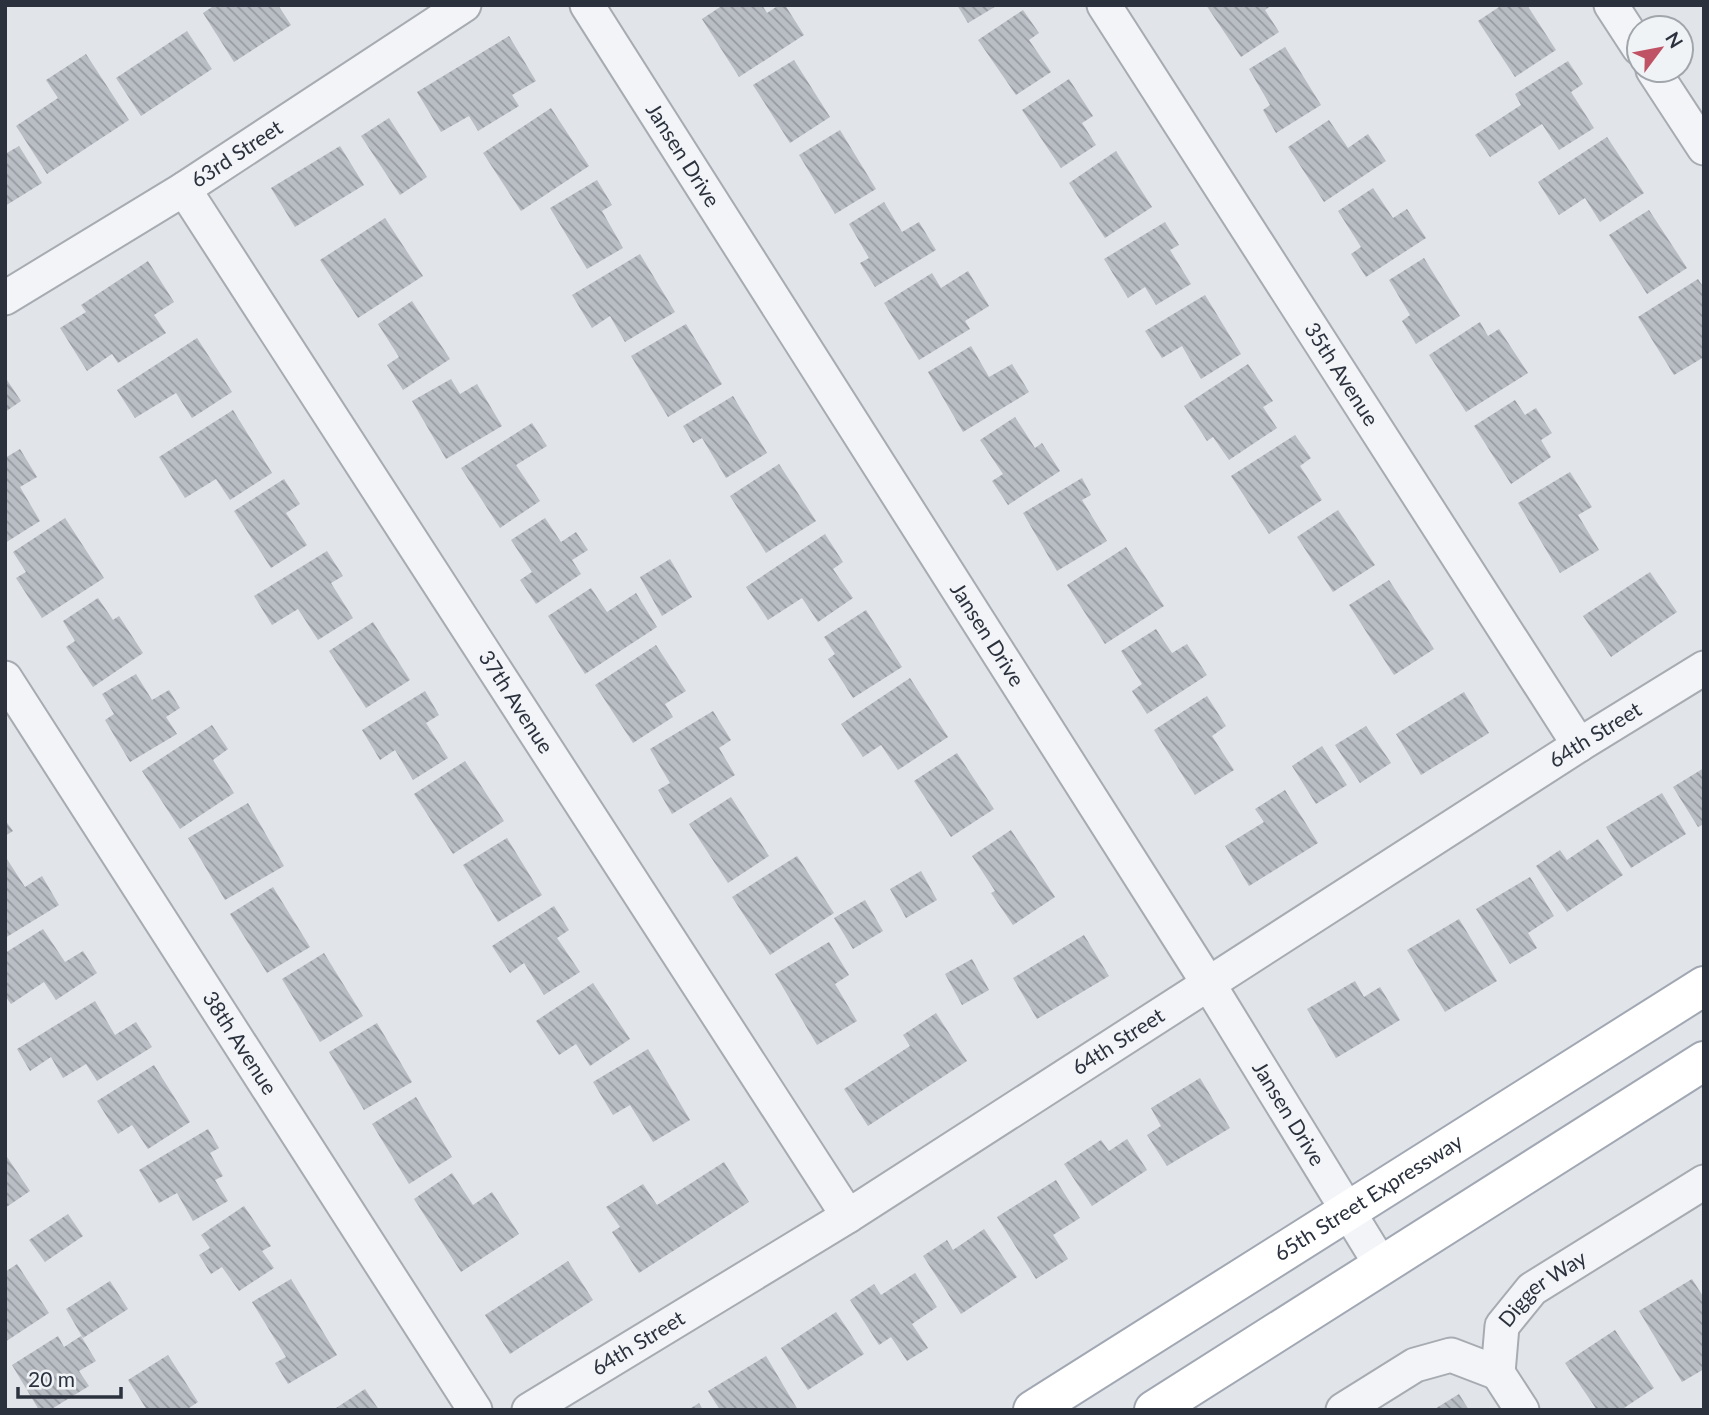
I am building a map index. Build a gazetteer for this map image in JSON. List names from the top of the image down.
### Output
{
  "streets": {
    "main road": ["65th Street Expressway"],
    "street": [
      "63rd Street",
      "Jansen Drive",
      "35th Avenue",
      "37th Avenue",
      "64th Street",
      "38th Avenue",
      "Digger Way"
    ]
  },
  "crossings": [
    ["63rd Street", "37th Avenue"],
    ["Jansen Drive", "64th Street"],
    ["Jansen Drive", "65th Street Expressway"],
    ["35th Avenue", "64th Street"],
    ["37th Avenue", "64th Street"]
  ],
  "scale_bar": "20 m",
  "north": "top right"
}
